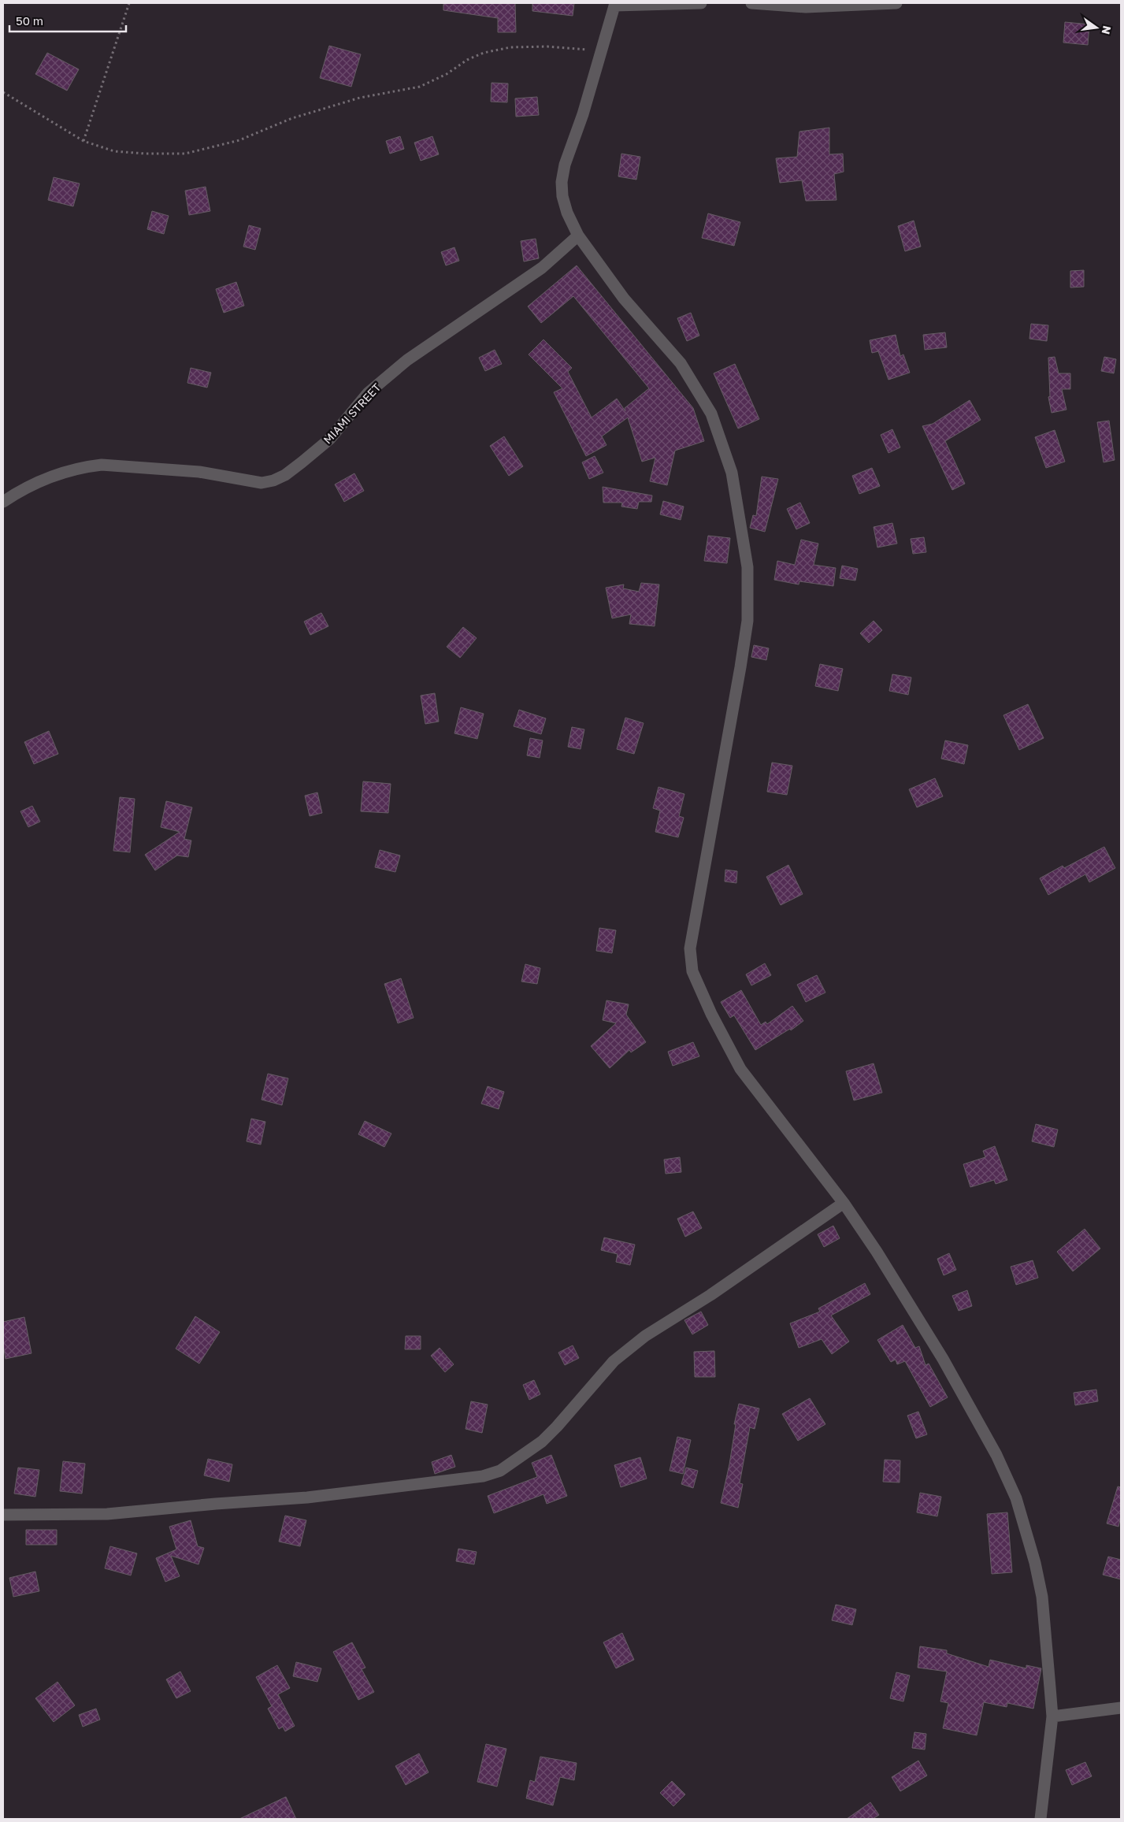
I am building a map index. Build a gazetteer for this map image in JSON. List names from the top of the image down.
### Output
{
  "streets": {
    "street": ["MIAMI STREET"]
  },
  "scale_bar": "50 m",
  "north": "right"
}
